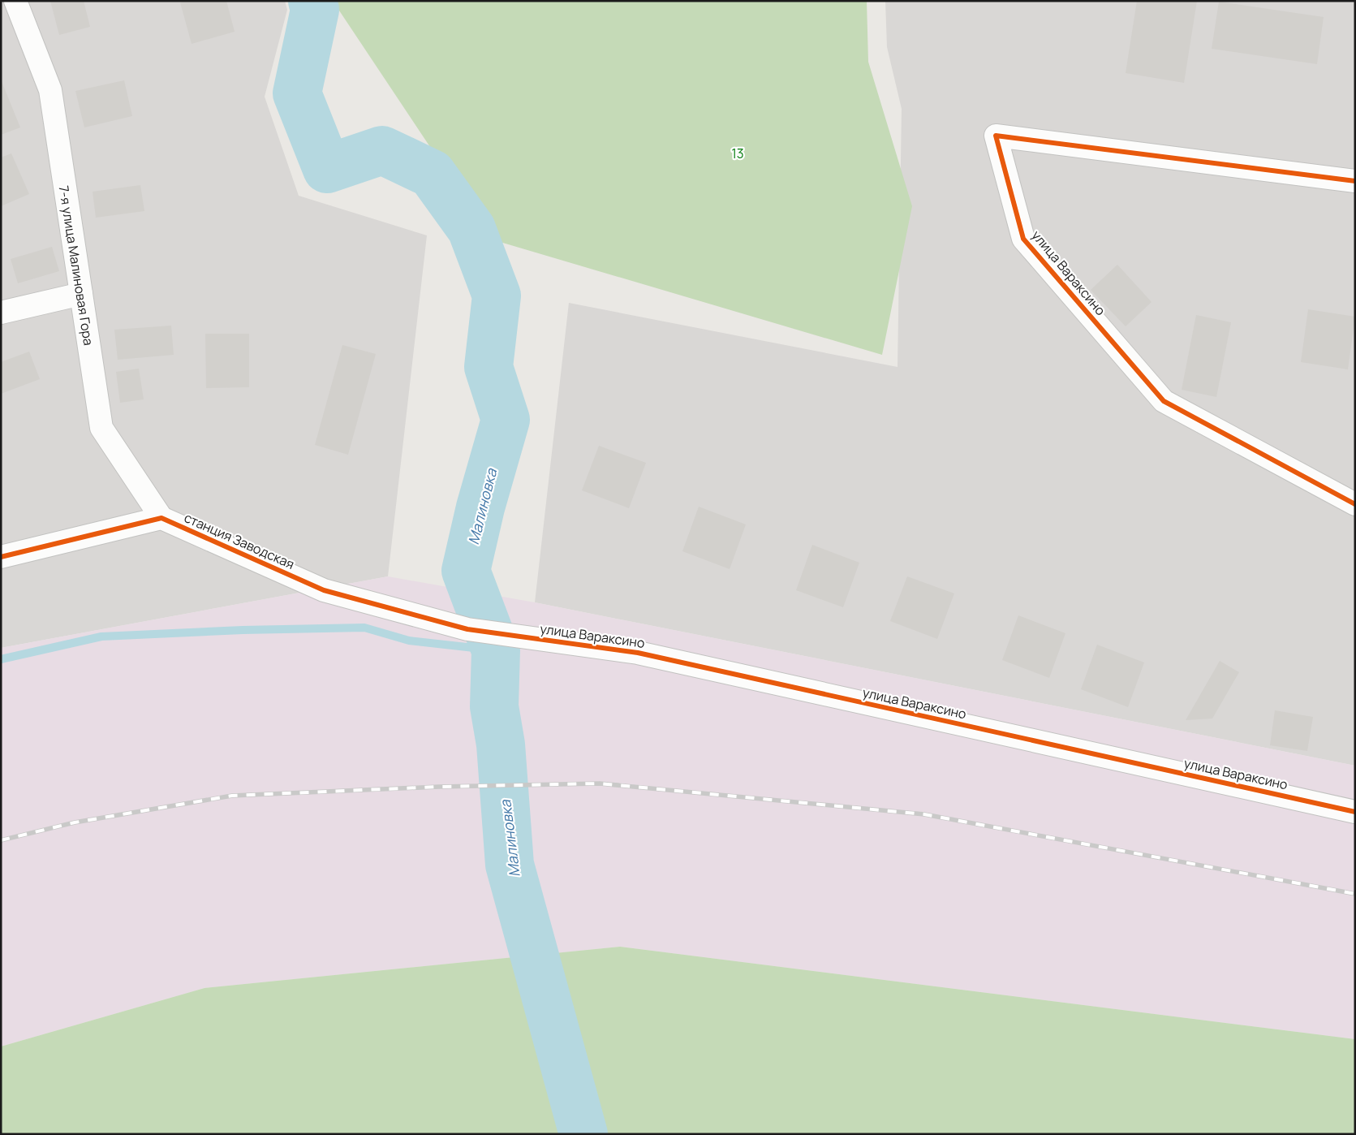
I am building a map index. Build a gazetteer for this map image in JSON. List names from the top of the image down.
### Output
{
  "streets": {
    "street": ["7-я улица Малиновая Гора", "улица Вараксино", "станция Заводская"]
  },
  "crossings": [
    ["7-я улица Малиновая Гора", "станция Заводская"],
    ["улица Вараксино", "станция Заводская"]
  ],
  "water": ["Малиновка"],
  "parks": ["13"]
}
